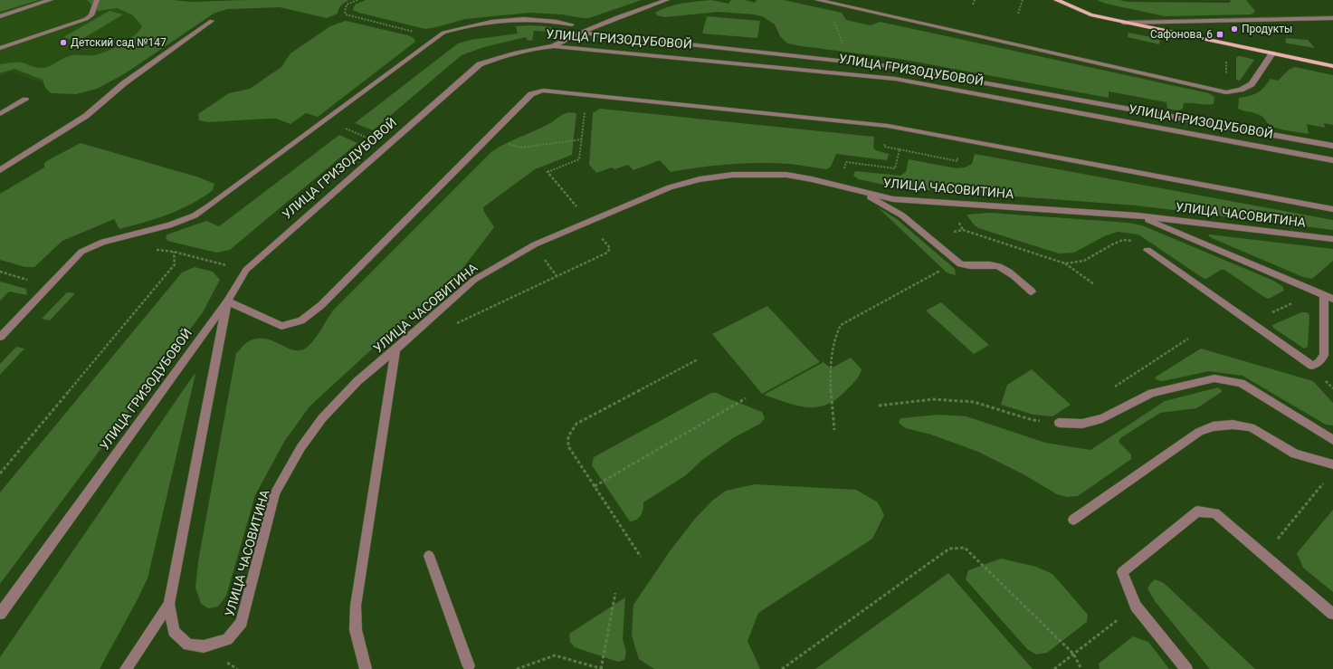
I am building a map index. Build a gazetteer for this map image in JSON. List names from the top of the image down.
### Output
{
  "streets": {
    "street": ["УЛИЦА ГРИЗОДУБОВОЙ", "УЛИЦА ЧАСОВИТИНА"]
  },
  "crossings": [
    ["УЛИЦА ГРИЗОДУБОВОЙ", "УЛИЦА ЧАСОВИТИНА"]
  ],
  "places": {
    "other": ["Продукты", "Детский сад №147"],
    "transit": ["Сафонова, 6"]
  }
}
